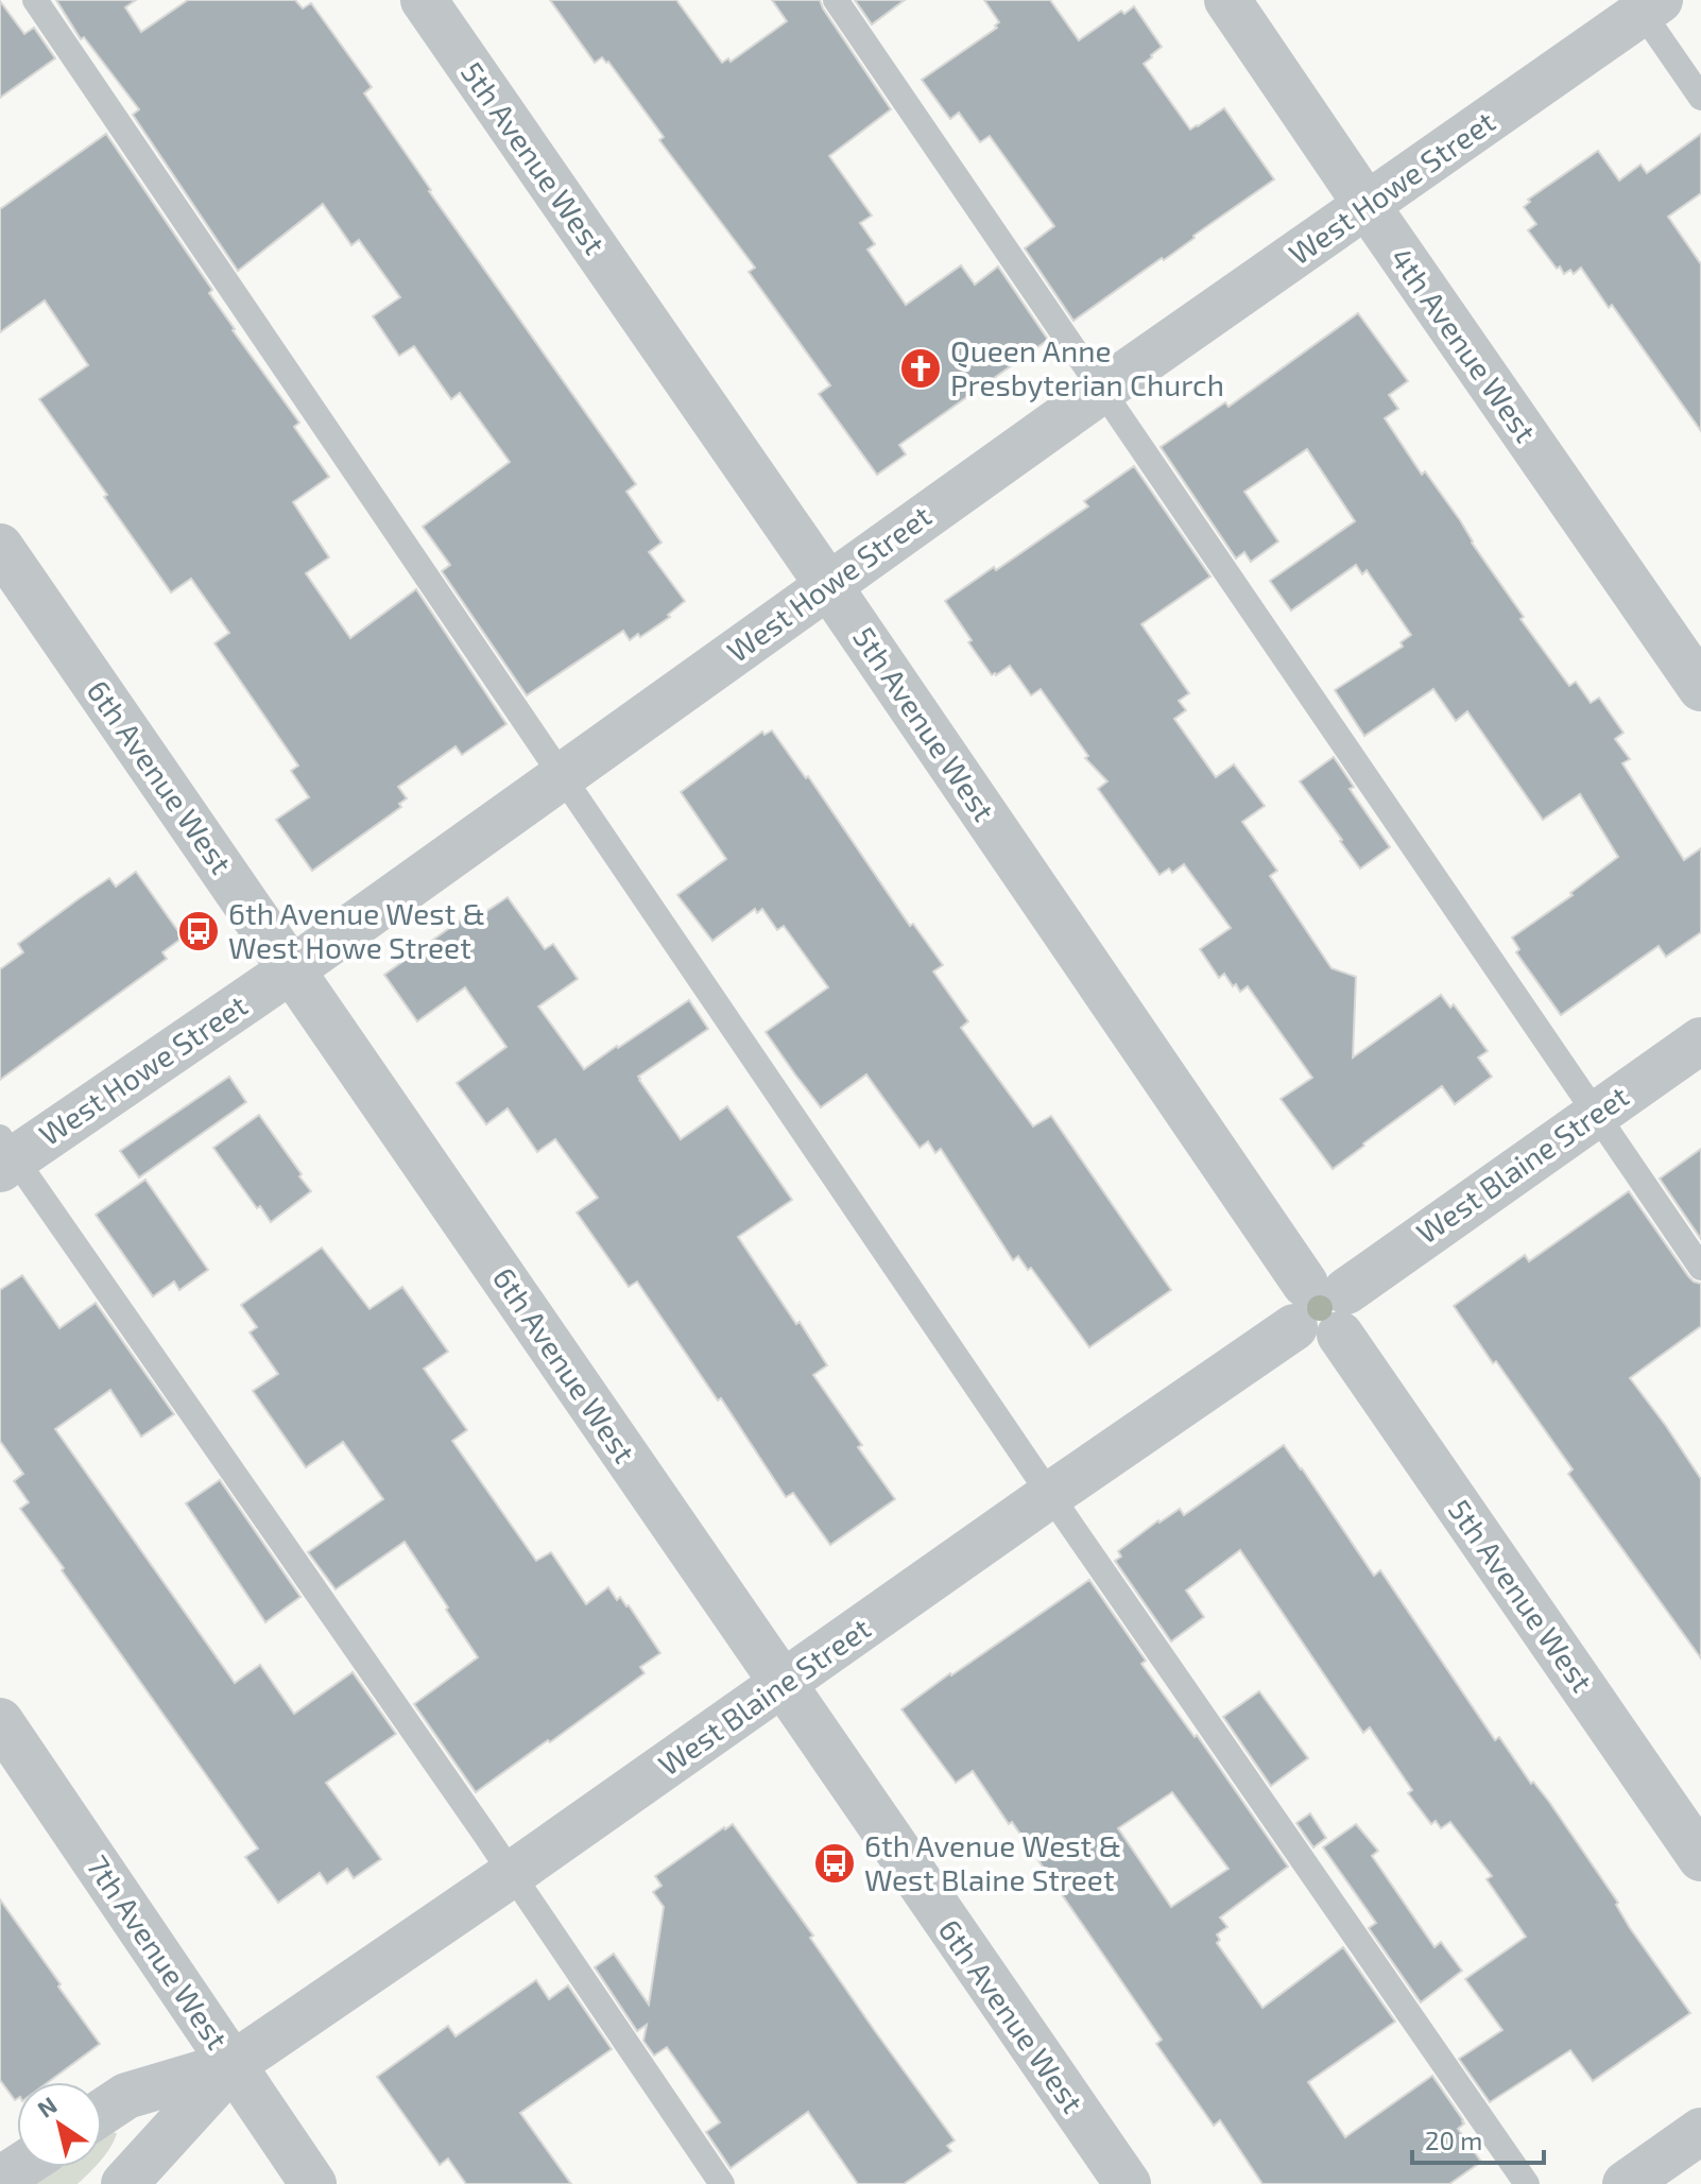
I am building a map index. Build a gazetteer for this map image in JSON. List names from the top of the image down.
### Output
{
  "streets": {
    "street": [
      "5th Avenue West",
      "West Howe Street",
      "4th Avenue West",
      "6th Avenue West",
      "West Blaine Street",
      "7th Avenue West"
    ]
  },
  "crossings": [
    ["5th Avenue West", "West Howe Street"],
    ["5th Avenue West", "West Blaine Street"],
    ["West Howe Street", "4th Avenue West"],
    ["West Howe Street", "6th Avenue West"],
    ["6th Avenue West", "West Blaine Street"],
    ["West Blaine Street", "7th Avenue West"]
  ],
  "places": {
    "church": ["Queen Anne Presbyterian Church"],
    "bus stop": ["6th Avenue West & West Howe Street", "6th Avenue West & West Blaine Street"]
  },
  "scale_bar": "20 m",
  "north": "top left"
}
